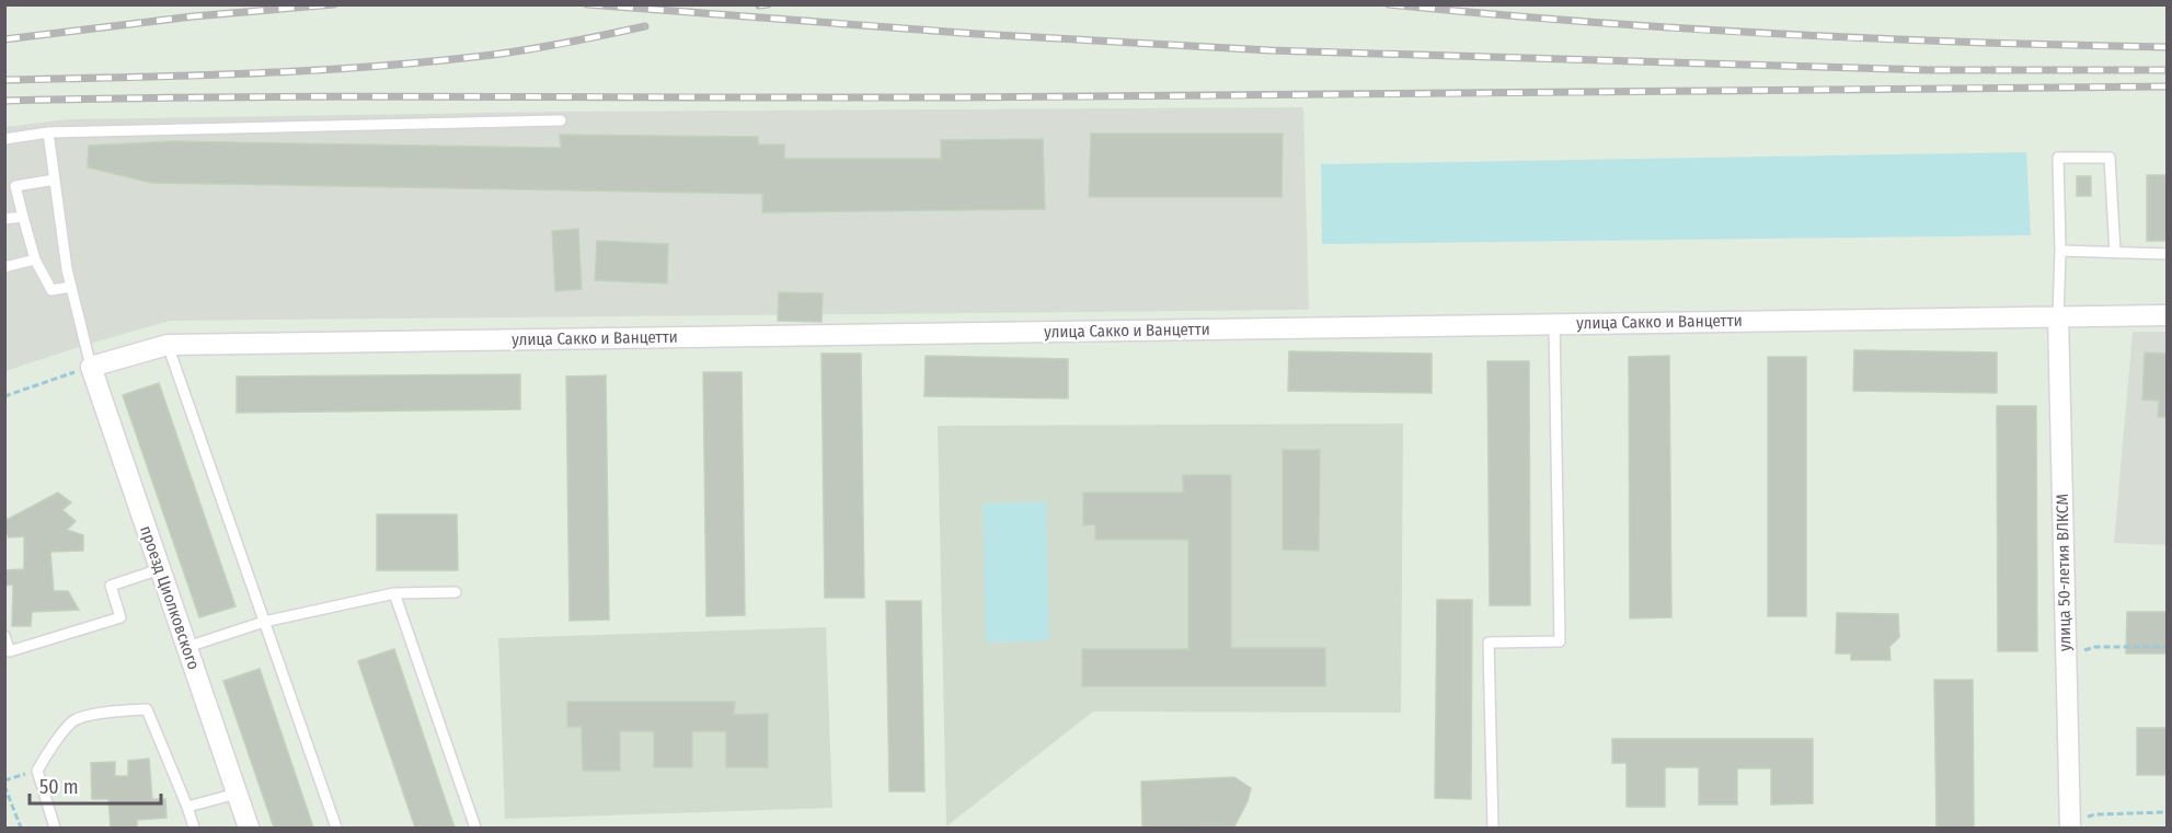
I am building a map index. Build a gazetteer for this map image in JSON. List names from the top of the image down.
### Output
{
  "streets": {
    "street": ["улица Сакко и Ванцетти", "улица 50-летия ВЛКСМ", "проезд Циолковского"]
  },
  "crossings": [
    ["улица Сакко и Ванцетти", "улица 50-летия ВЛКСМ"],
    ["улица Сакко и Ванцетти", "проезд Циолковского"]
  ],
  "scale_bar": "50 m"
}
